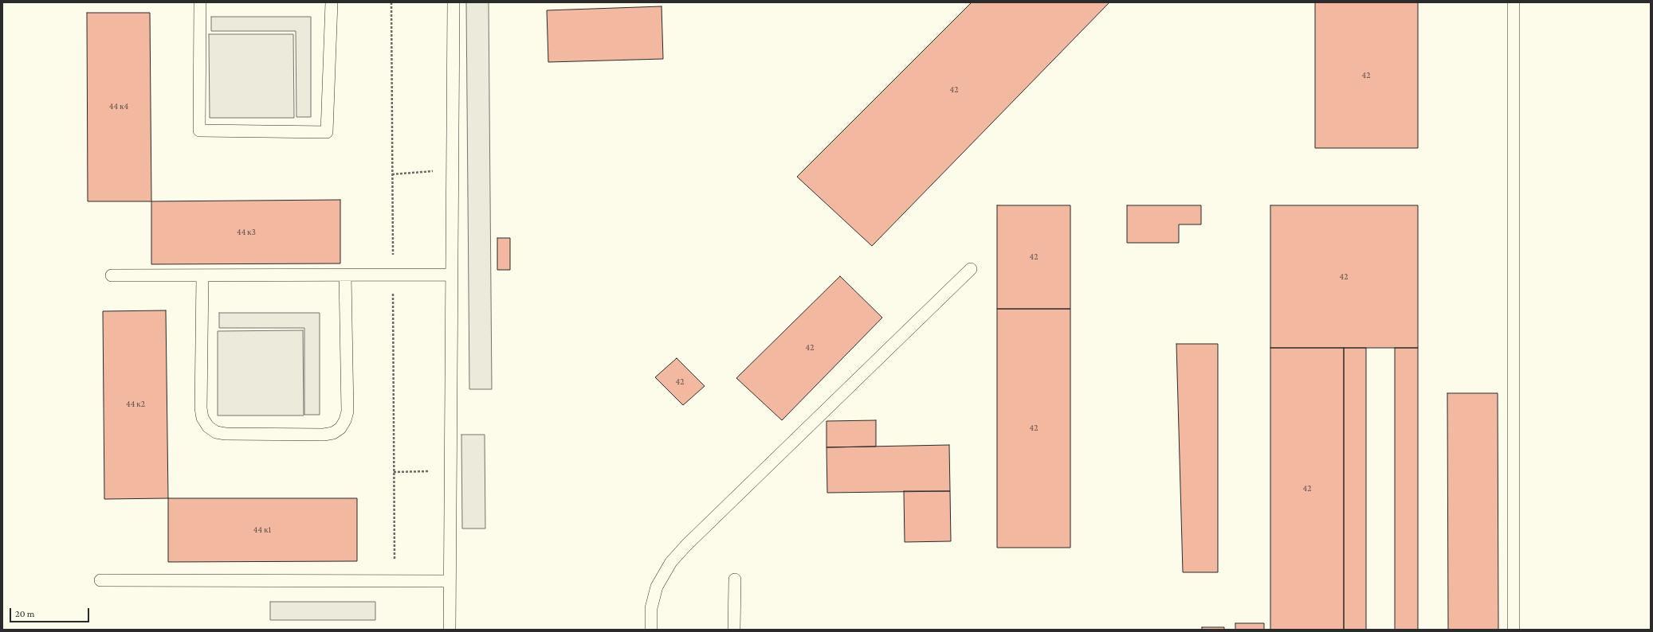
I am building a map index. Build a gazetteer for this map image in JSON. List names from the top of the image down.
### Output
{
  "house_numbers": [
    "42",
    "42",
    "44 к4",
    "44 к3",
    "42",
    "42",
    "42",
    "42",
    "44 к2",
    "42",
    "42",
    "44 к1"
  ],
  "scale_bar": "20 m"
}
